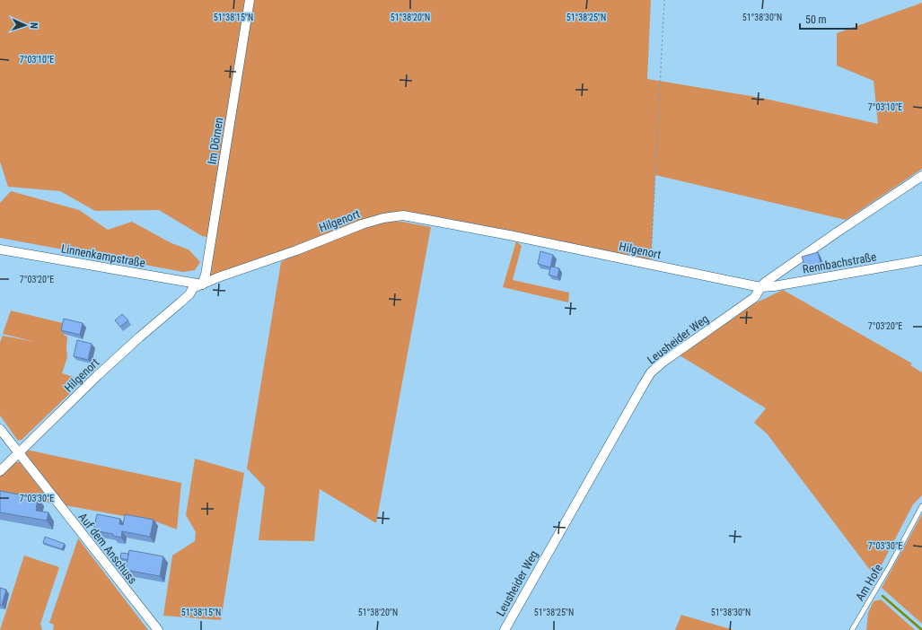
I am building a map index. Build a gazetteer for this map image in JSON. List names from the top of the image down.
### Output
{
  "streets": {
    "street": [
      "Im Dörnen",
      "Hilgenort",
      "Linnenkampstraße",
      "Rennbachstraße",
      "Leusheider Weg",
      "Auf dem Anschuss"
    ],
    "lane": ["Am Hofe"]
  },
  "crossings": [
    ["Im Dörnen", "Hilgenort"],
    ["Im Dörnen", "Linnenkampstraße"],
    ["Hilgenort", "Linnenkampstraße"],
    ["Hilgenort", "Rennbachstraße"],
    ["Hilgenort", "Leusheider Weg"],
    ["Hilgenort", "Auf dem Anschuss"],
    ["Rennbachstraße", "Leusheider Weg"]
  ],
  "scale_bar": "50 m",
  "north": "right",
  "coordinates": [
    "51°38'15\"N",
    "51°38'20\"N",
    "51°38'25\"N",
    "51°38'30\"N",
    "7°03'10\"E",
    "7°03'20\"E",
    "7°03'30\"E"
  ]
}
